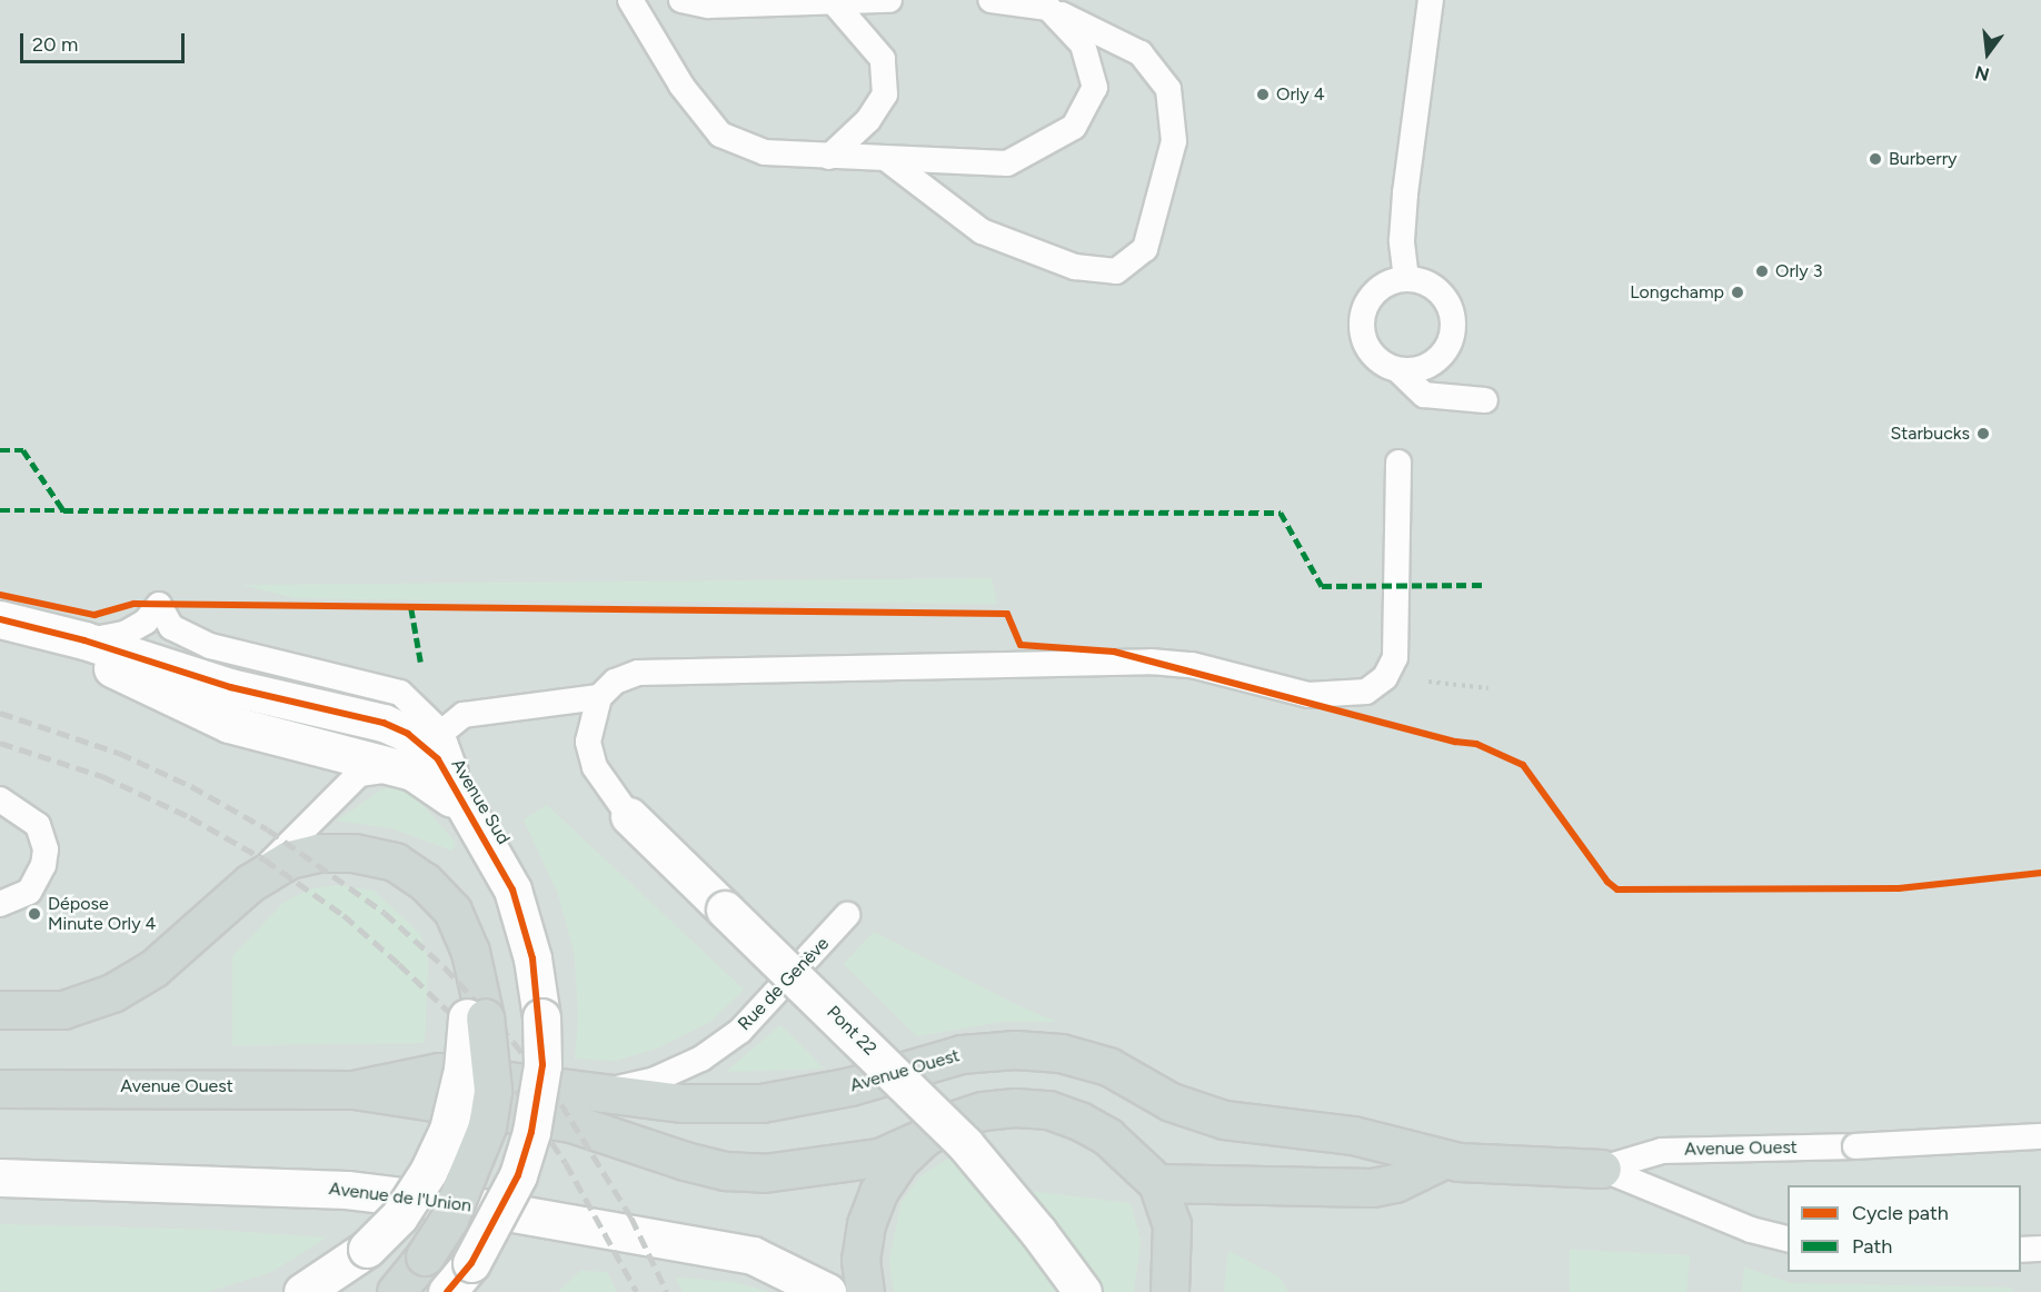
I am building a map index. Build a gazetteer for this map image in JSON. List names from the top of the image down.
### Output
{
  "streets": {
    "main road": ["Avenue Ouest"],
    "street": ["Avenue Sud", "Pont 22", "Avenue de l'Union"],
    "lane": ["Rue de Genève"]
  },
  "crossings": [
    ["Rue de Genève", "Avenue Ouest"]
  ],
  "places": [
    "Orly 4",
    "Burberry",
    "Orly 3",
    "Longchamp",
    "Starbucks",
    "Dépose Minute Orly 4"
  ],
  "legend": ["Cycle path", "Path"],
  "scale_bar": "20 m",
  "north": "bottom"
}
